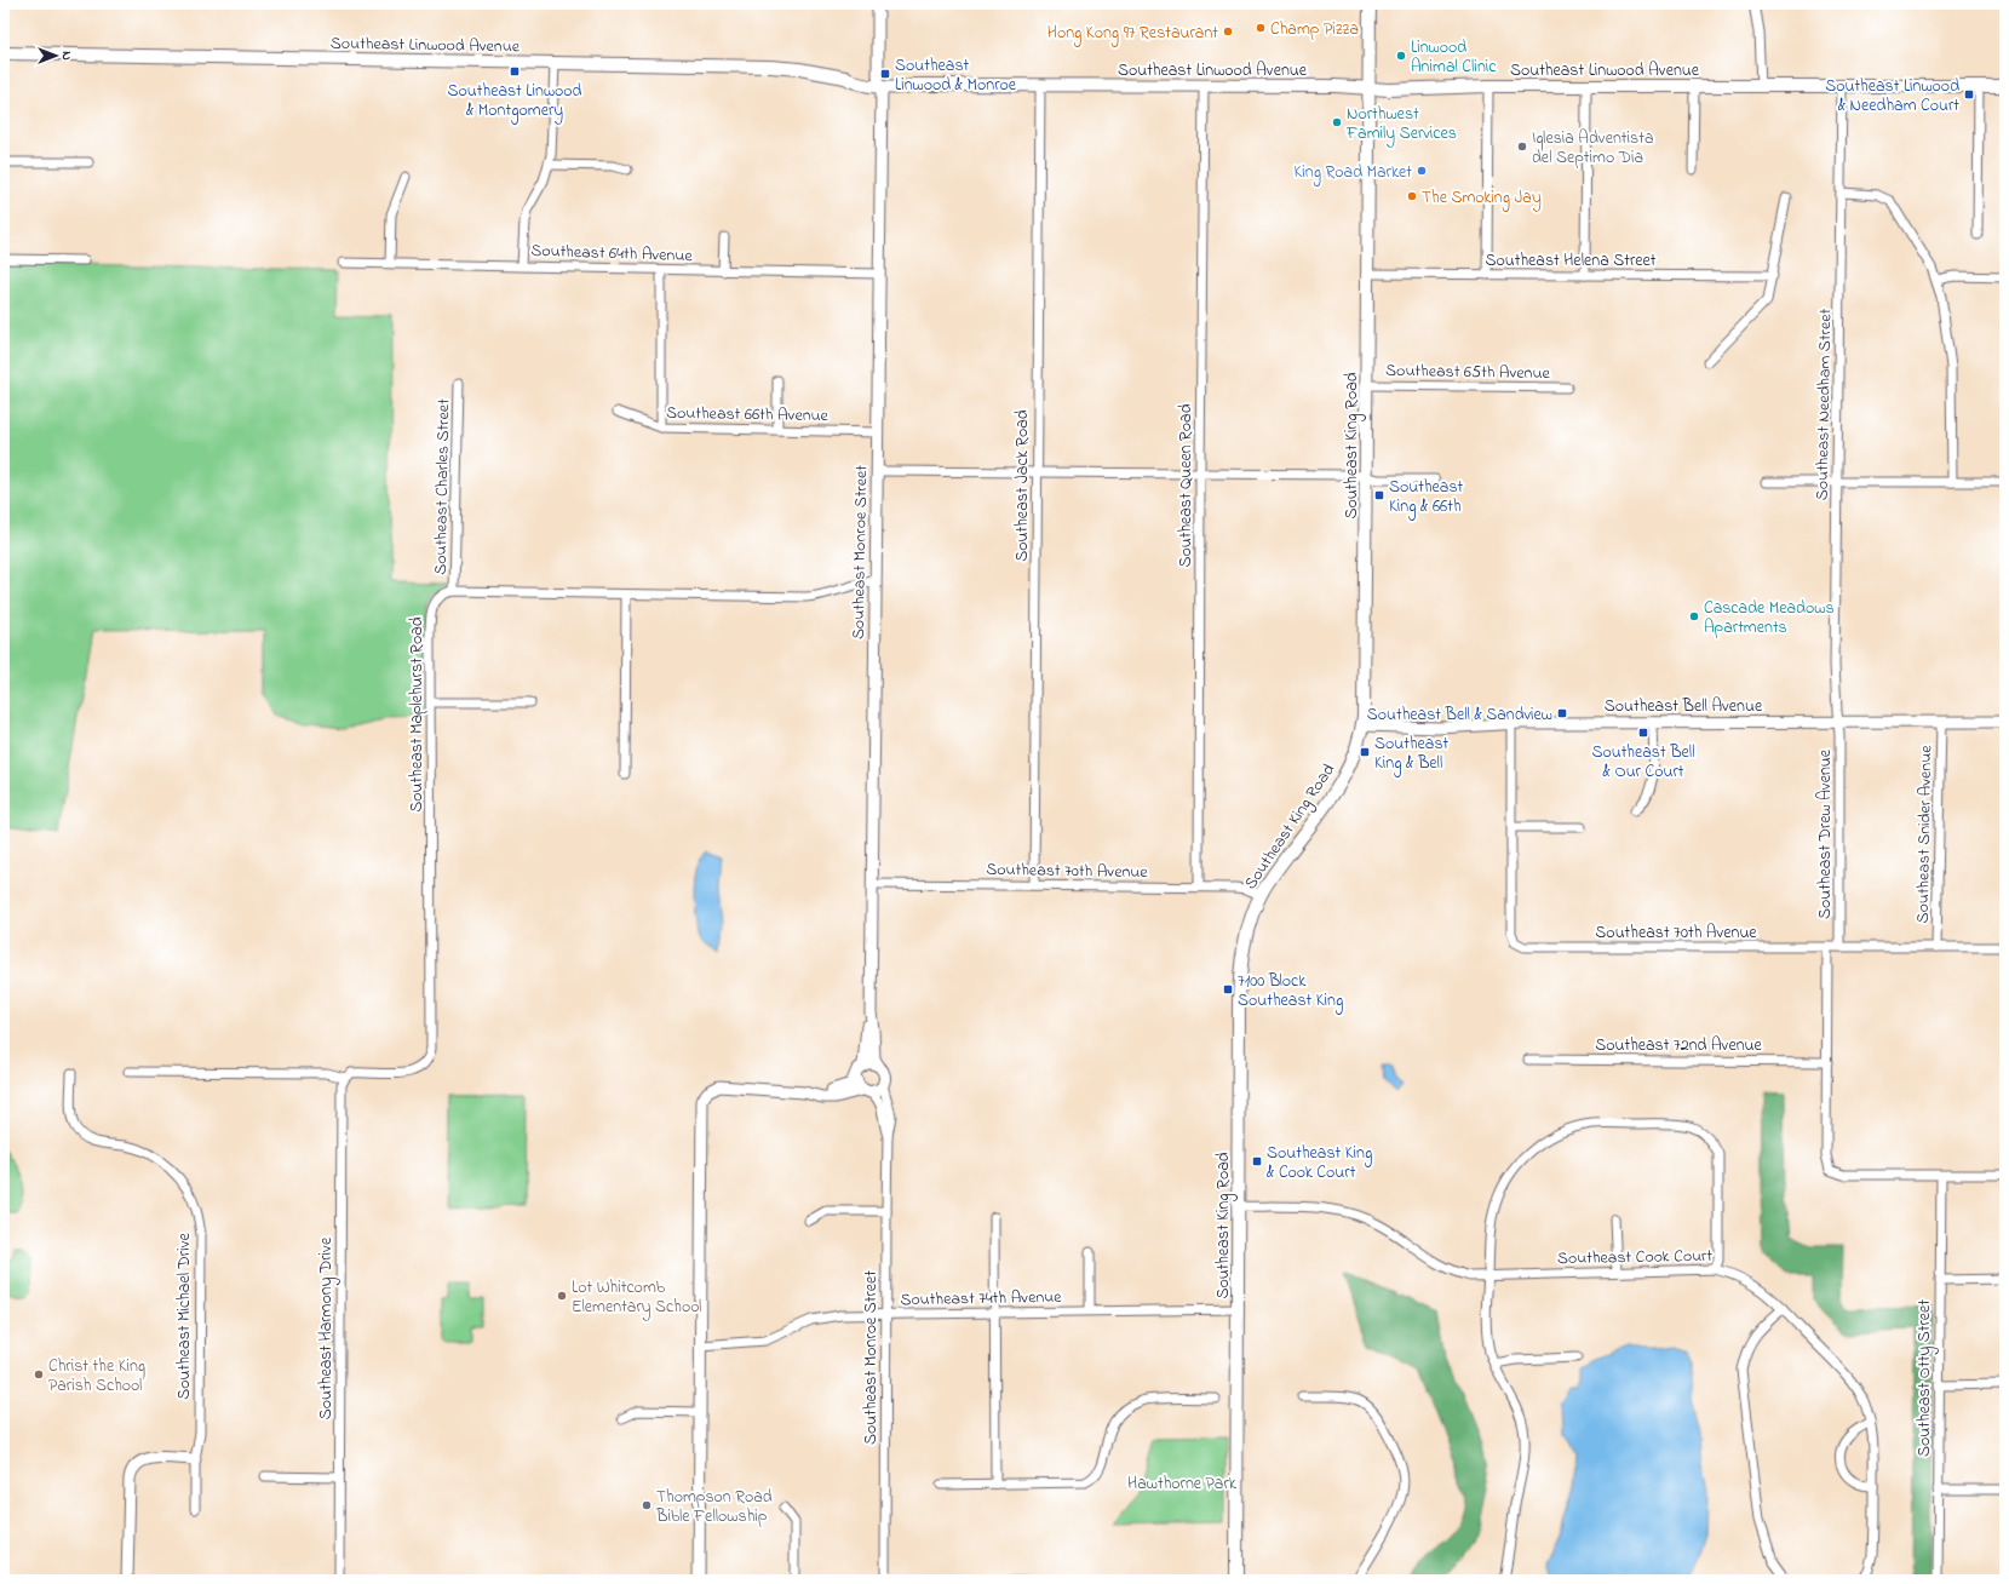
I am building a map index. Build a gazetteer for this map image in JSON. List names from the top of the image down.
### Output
{
  "streets": {
    "main road": ["Southeast Linwood Avenue", "Southeast King Road"],
    "street": [
      "Southeast 64th Avenue",
      "Southeast Helena Street",
      "Southeast 65th Avenue",
      "Southeast Needham Street",
      "Southeast 66th Avenue",
      "Southeast Jack Road",
      "Southeast Queen Road",
      "Southeast Charles Street",
      "Southeast Monroe Street",
      "Southeast Bell Avenue",
      "Southeast Maplehurst Road",
      "Southeast Drew Avenue",
      "Southeast Snider Avenue",
      "Southeast 70th Avenue",
      "Southeast 72nd Avenue",
      "Southeast Cook Court",
      "Southeast 74th Avenue",
      "Southeast Michael Drive",
      "Southeast Harmony Drive",
      "Southeast Otty Street"
    ]
  },
  "crossings": [
    ["Southeast Linwood Avenue", "Southeast Needham Street"],
    ["Southeast Linwood Avenue", "Southeast King Road"],
    ["Southeast Linwood Avenue", "Southeast Jack Road"],
    ["Southeast Linwood Avenue", "Southeast Queen Road"],
    ["Southeast Linwood Avenue", "Southeast Monroe Street"],
    ["Southeast 64th Avenue", "Southeast Monroe Street"],
    ["Southeast Helena Street", "Southeast King Road"],
    ["Southeast 65th Avenue", "Southeast King Road"],
    ["Southeast Needham Street", "Southeast Bell Avenue"],
    ["Southeast Needham Street", "Southeast Drew Avenue"],
    ["Southeast 66th Avenue", "Southeast Monroe Street"],
    ["Southeast King Road", "Southeast Bell Avenue"],
    ["Southeast King Road", "Southeast 70th Avenue"],
    ["Southeast King Road", "Southeast Cook Court"],
    ["Southeast King Road", "Southeast 74th Avenue"],
    ["Southeast Jack Road", "Southeast 70th Avenue"],
    ["Southeast Queen Road", "Southeast 70th Avenue"],
    ["Southeast Charles Street", "Southeast Maplehurst Road"],
    ["Southeast Monroe Street", "Southeast 70th Avenue"],
    ["Southeast Monroe Street", "Southeast 74th Avenue"],
    ["Southeast Bell Avenue", "Southeast Drew Avenue"],
    ["Southeast Bell Avenue", "Southeast Snider Avenue"],
    ["Southeast Maplehurst Road", "Southeast Harmony Drive"],
    ["Southeast Drew Avenue", "Southeast 70th Avenue"],
    ["Southeast Snider Avenue", "Southeast 70th Avenue"]
  ],
  "parks": ["Hawthorne Park"],
  "places": {
    "other": [
      "Champ Pizza",
      "Hong Kong 97 Restaurant",
      "Linwood Animal Clinic",
      "Northwest Family Services",
      "Iglesia Adventista del Septimo Dia",
      "King Road Market",
      "The Smoking Jay",
      "Cascade Meadows Apartments",
      "Lot Whitcomb Elementary School",
      "Christ the King Parish School",
      "Thompson Road Bible Fellowship"
    ],
    "transit": [
      "Southeast Linwood & Montgomery",
      "Southeast Linwood & Monroe",
      "Southeast Linwood & Needham Court",
      "Southeast King & 66th",
      "Southeast Bell & Sandview",
      "Southeast Bell & Our Court",
      "Southeast King & Bell",
      "7100 Block Southeast King",
      "Southeast King & Cook Court"
    ]
  },
  "north": "right"
}
